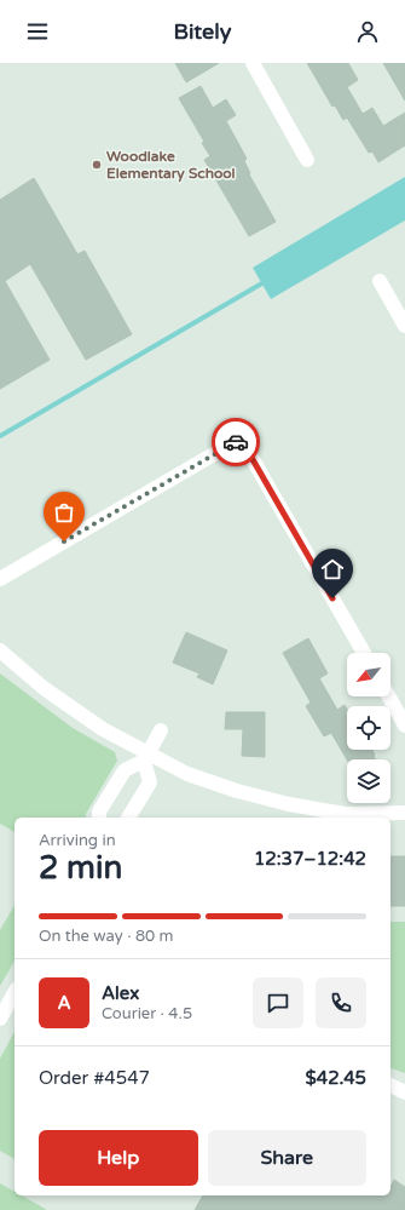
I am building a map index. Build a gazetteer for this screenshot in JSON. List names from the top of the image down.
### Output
{
  "places": ["Woodlake Elementary School"],
  "north": "bottom left",
  "page": {
    "header": "Bitely",
    "heading": ["2 min", "Arriving in", "12:37–12:42"],
    "panel": [
      "Alex",
      "Courier · 4.5",
      "Order #4547",
      "$42.45"
    ],
    "bar": "On the way · 80 m",
    "round": "A",
    "buttons": ["Help", "Share"]
  }
}
